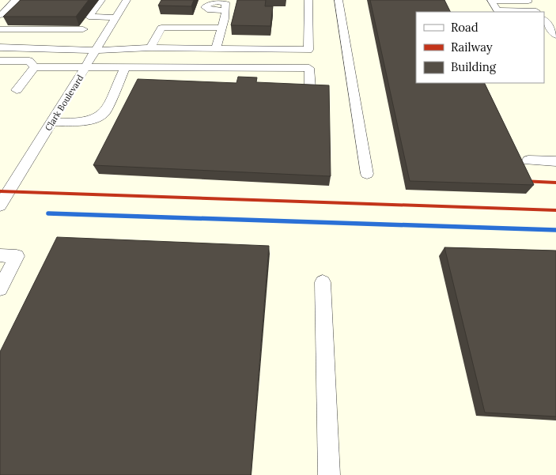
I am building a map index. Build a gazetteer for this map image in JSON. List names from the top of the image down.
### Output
{
  "streets": {
    "street": ["Clark Boulevard"]
  },
  "legend": ["Road", "Railway", "Building"]
}
